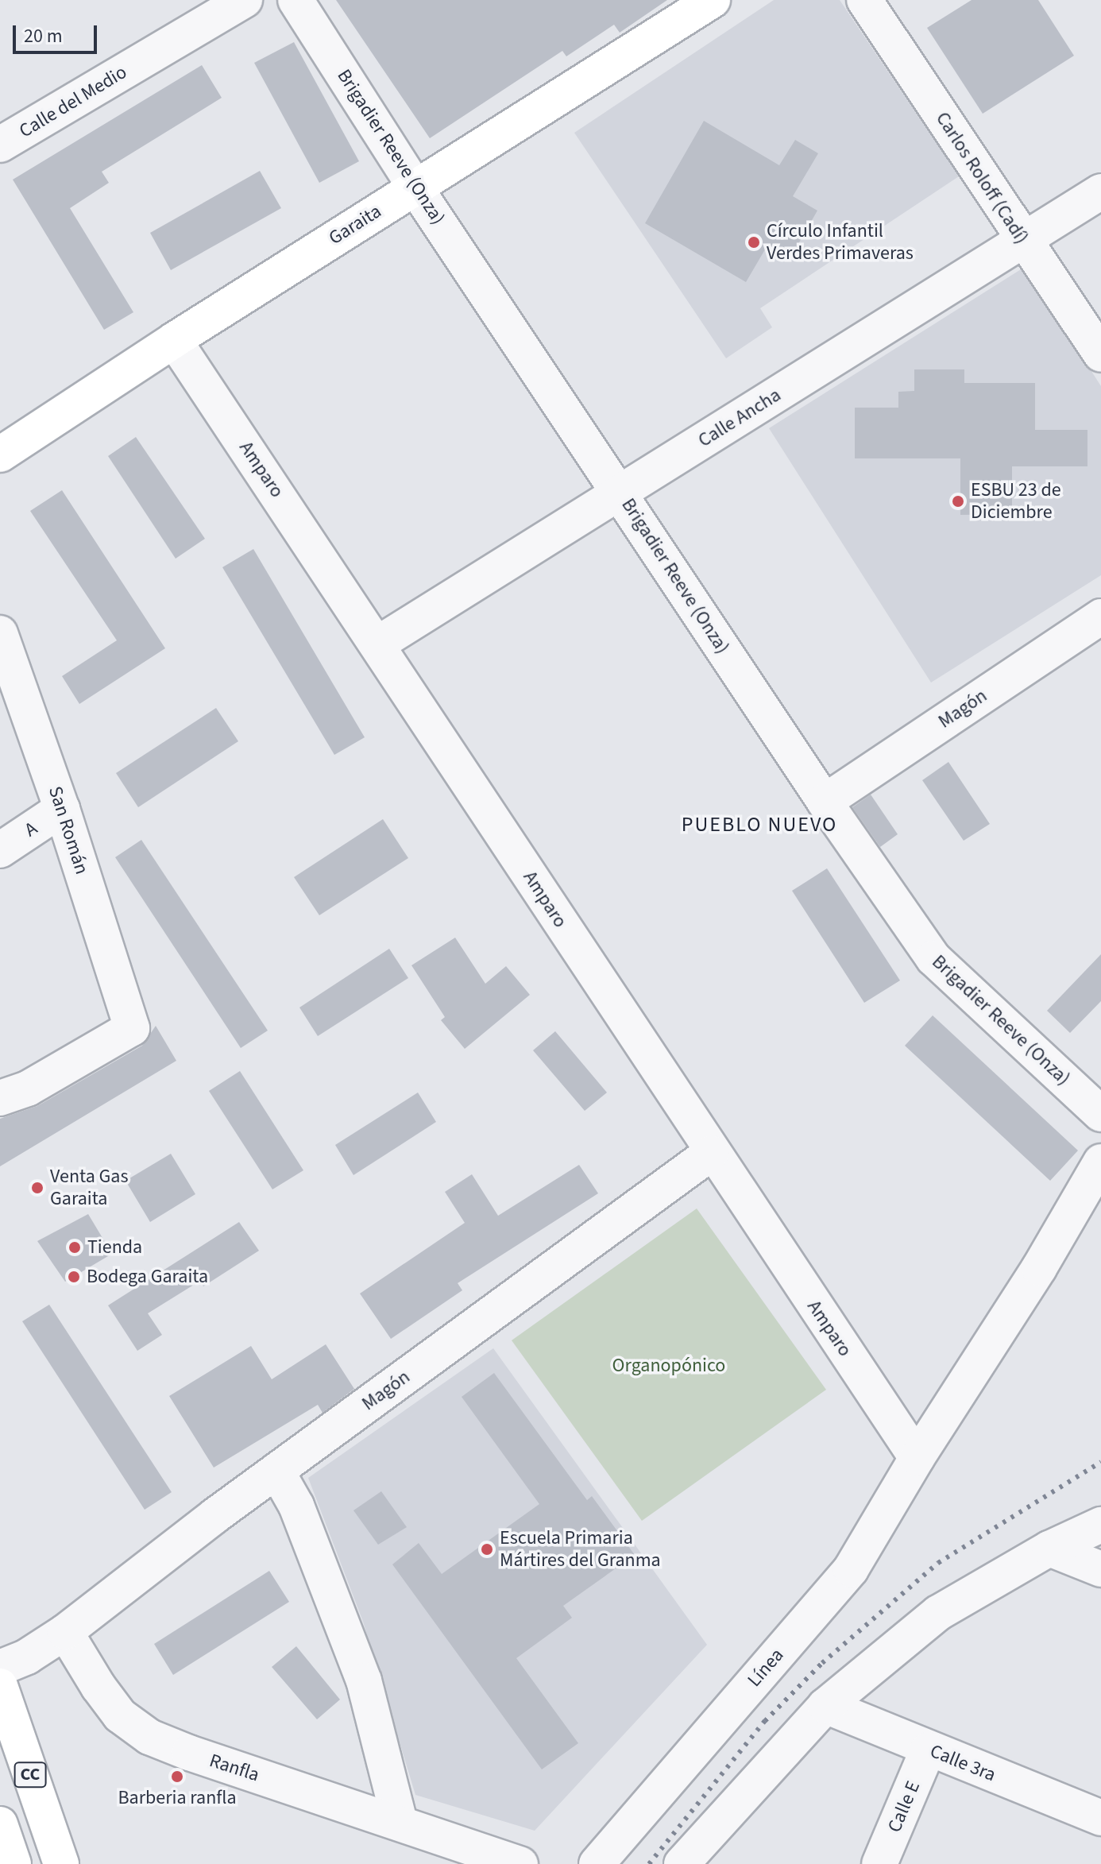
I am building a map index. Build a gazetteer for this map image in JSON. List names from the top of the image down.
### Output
{
  "streets": {
    "main road": ["Garaita", "CC"],
    "street": [
      "Calle del Medio",
      "Brigadier Reeve (Onza)",
      "Carlos Roloff (Cadí)",
      "Calle Ancha",
      "Amparo",
      "Magón",
      "A",
      "San Román",
      "Línea",
      "Calle 3ra",
      "Ranfla",
      "Calle E"
    ]
  },
  "crossings": [
    ["Brigadier Reeve (Onza)", "Garaita"],
    ["Brigadier Reeve (Onza)", "Calle Ancha"],
    ["Brigadier Reeve (Onza)", "Magón"],
    ["Carlos Roloff (Cadí)", "Calle Ancha"],
    ["Garaita", "Amparo"],
    ["Calle Ancha", "Amparo"],
    ["Amparo", "Magón"],
    ["Amparo", "Línea"],
    ["Magón", "Ranfla"],
    ["A", "San Román"],
    ["Calle 3ra", "Calle E"]
  ],
  "districts": ["PUEBLO NUEVO"],
  "parks": ["Organopónico"],
  "places": [
    "Círculo Infantil Verdes Primaveras",
    "ESBU 23 de Diciembre",
    "Venta Gas Garaita",
    "Tienda",
    "Bodega Garaita",
    "Escuela Primaria Mártires del Granma",
    "Barberia ranfla"
  ],
  "scale_bar": "20 m"
}
